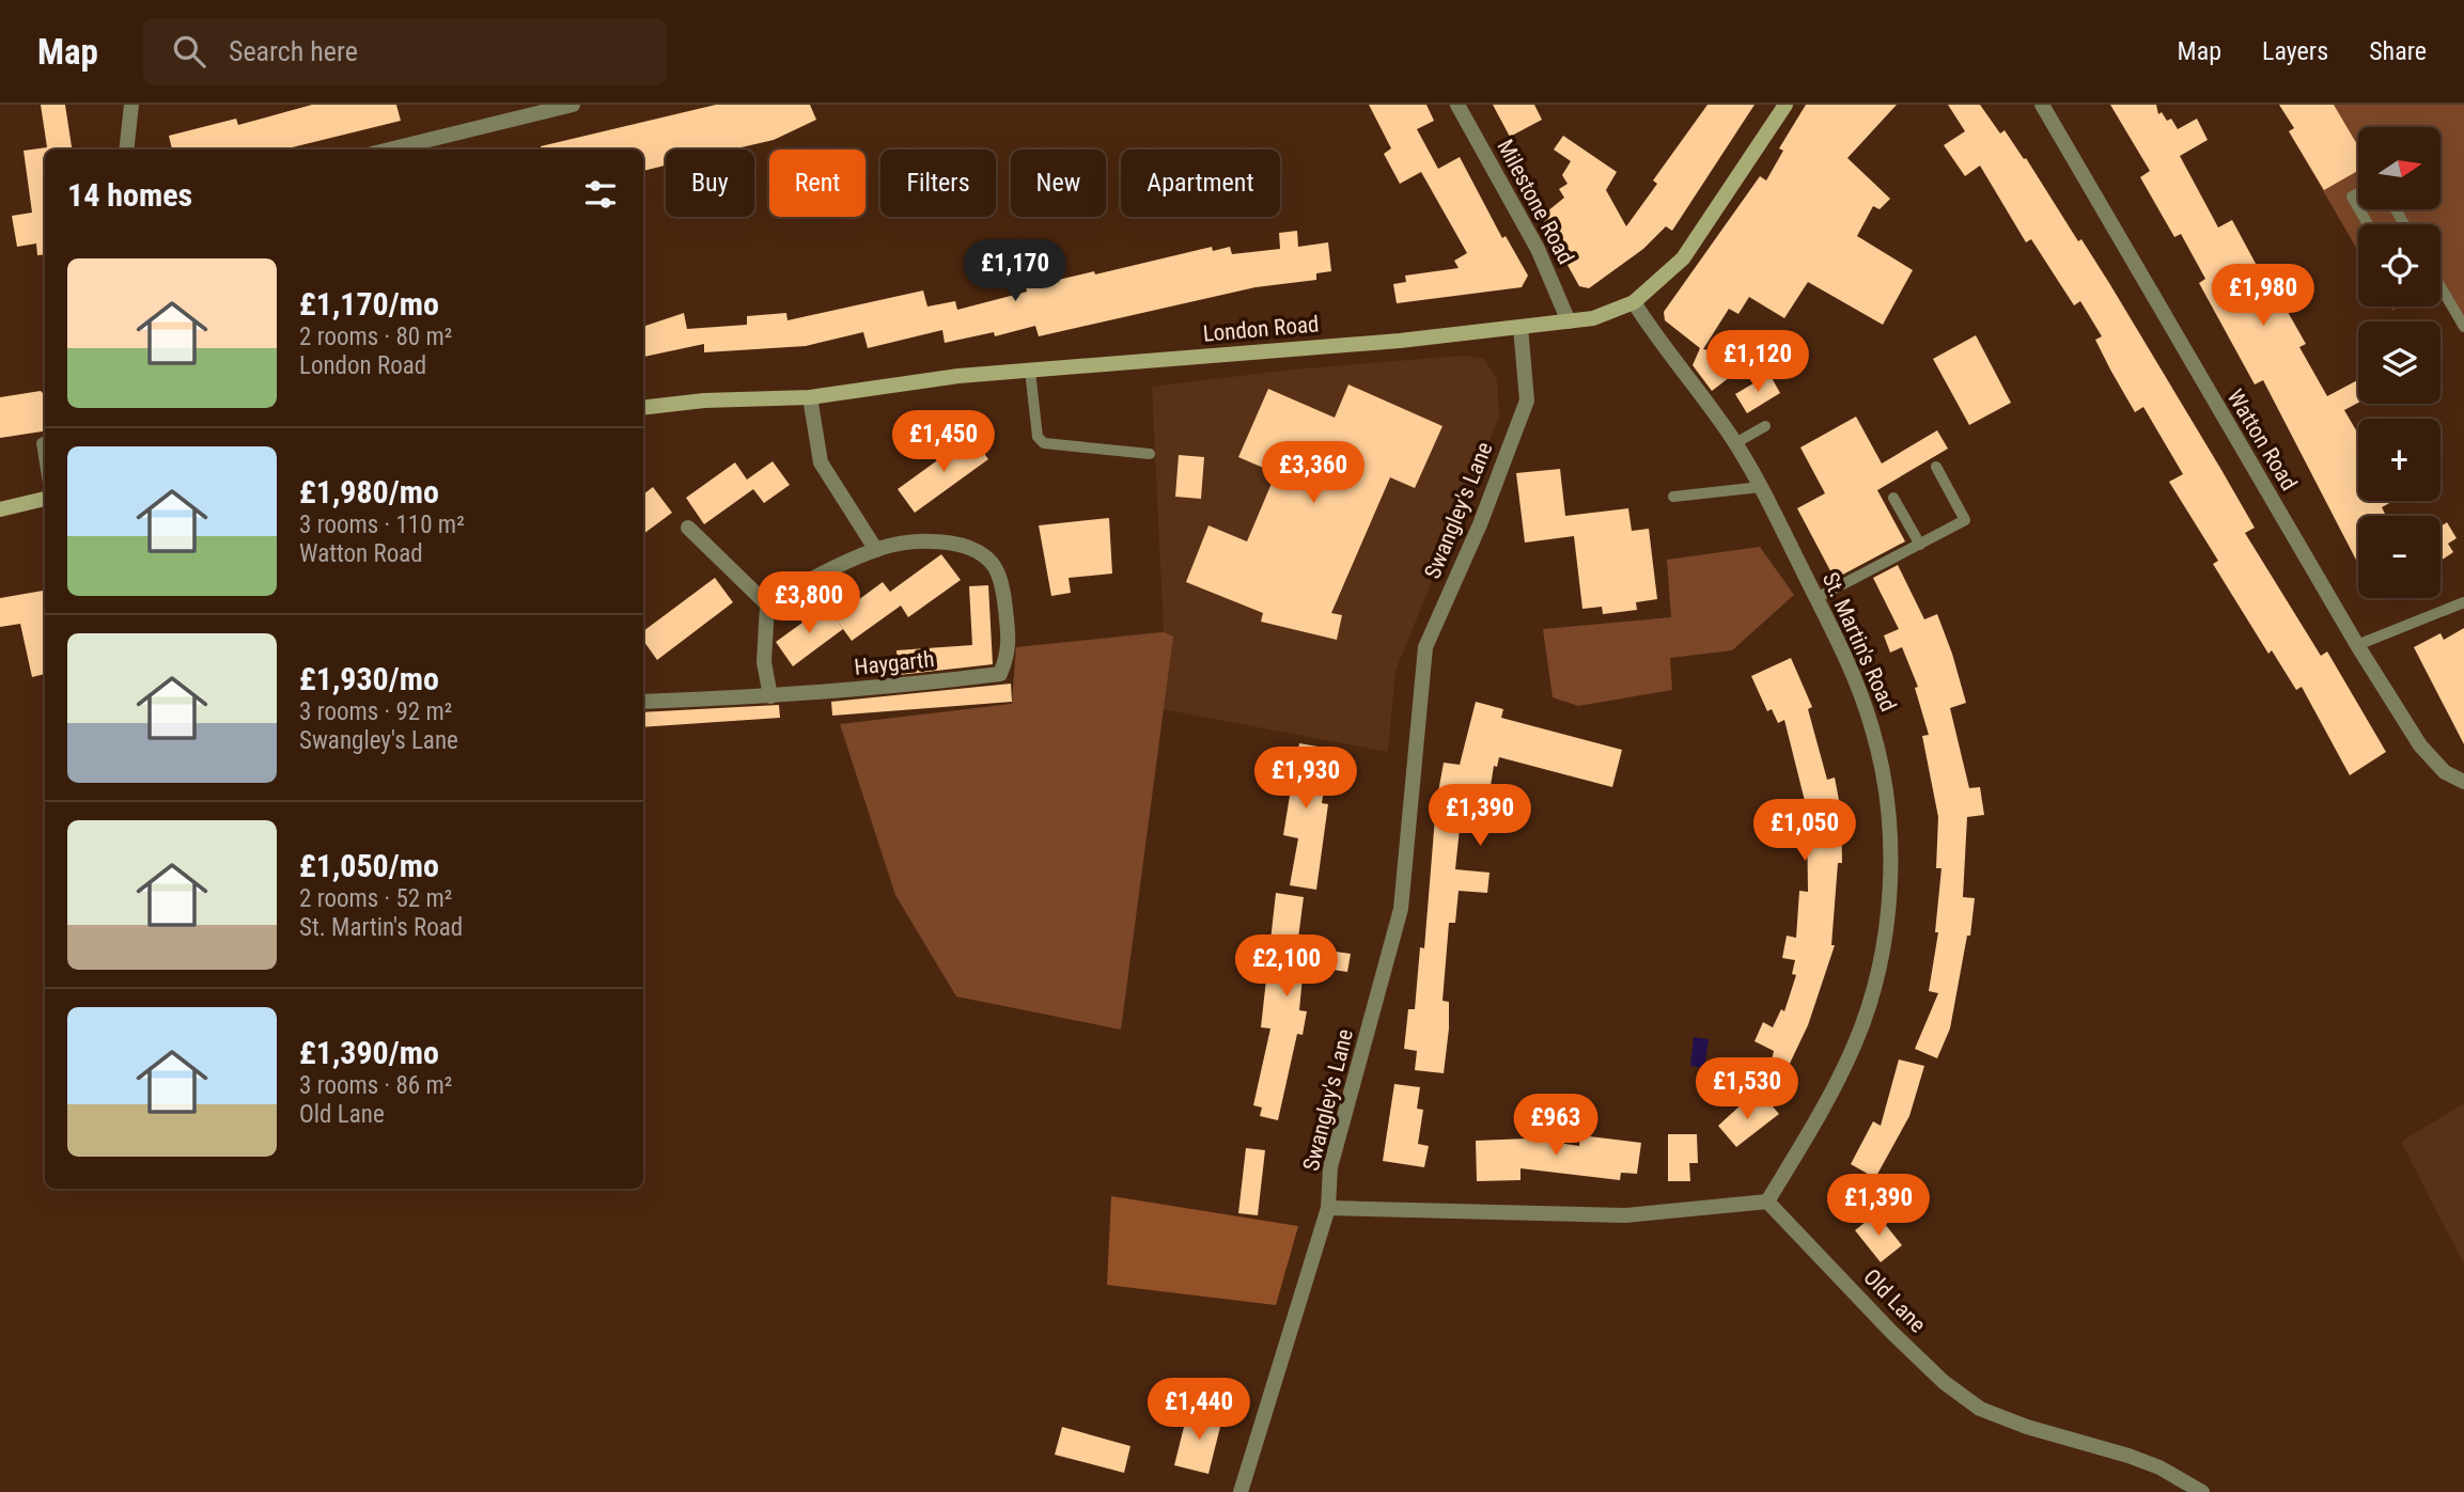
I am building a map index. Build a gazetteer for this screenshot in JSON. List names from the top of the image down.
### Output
{
  "streets": {
    "main road": ["London Road"],
    "street": [
      "Milestone Road",
      "Watton Road",
      "Swangley's Lane",
      "St. Martin's Road",
      "Haygarth",
      "Old Lane"
    ]
  },
  "crossings": [
    ["Milestone Road", "London Road"],
    ["London Road", "Swangley's Lane"],
    ["London Road", "St. Martin's Road"],
    ["St. Martin's Road", "Old Lane"]
  ],
  "north": "right",
  "page": {
    "header": "Map",
    "search": "Search here",
    "nav": ["Map", "Layers", "Share"],
    "map_buttons": ["+", "−"],
    "chip": [
      "Buy",
      "Rent",
      "Filters",
      "New",
      "Apartment"
    ],
    "heading": "14 homes",
    "price": [
      "£1,170",
      "£1,980",
      "£1,120",
      "£1,450",
      "£3,360",
      "£3,800",
      "£1,930",
      "£1,390",
      "£1,050",
      "£2,100",
      "£1,530",
      "£963",
      "£1,390",
      "£1,440"
    ],
    "list": [
      {
        "name": "£1,170/mo",
        "note": "2 rooms · 80 m² · London Road"
      },
      {
        "name": "£1,980/mo",
        "note": "3 rooms · 110 m² · Watton Road"
      },
      {
        "name": "£1,930/mo",
        "note": "3 rooms · 92 m² · Swangley's Lane"
      },
      {
        "name": "£1,050/mo",
        "note": "2 rooms · 52 m² · St. Martin's Road"
      },
      {
        "name": "£1,390/mo",
        "note": "3 rooms · 86 m² · Old Lane"
      }
    ]
  }
}
